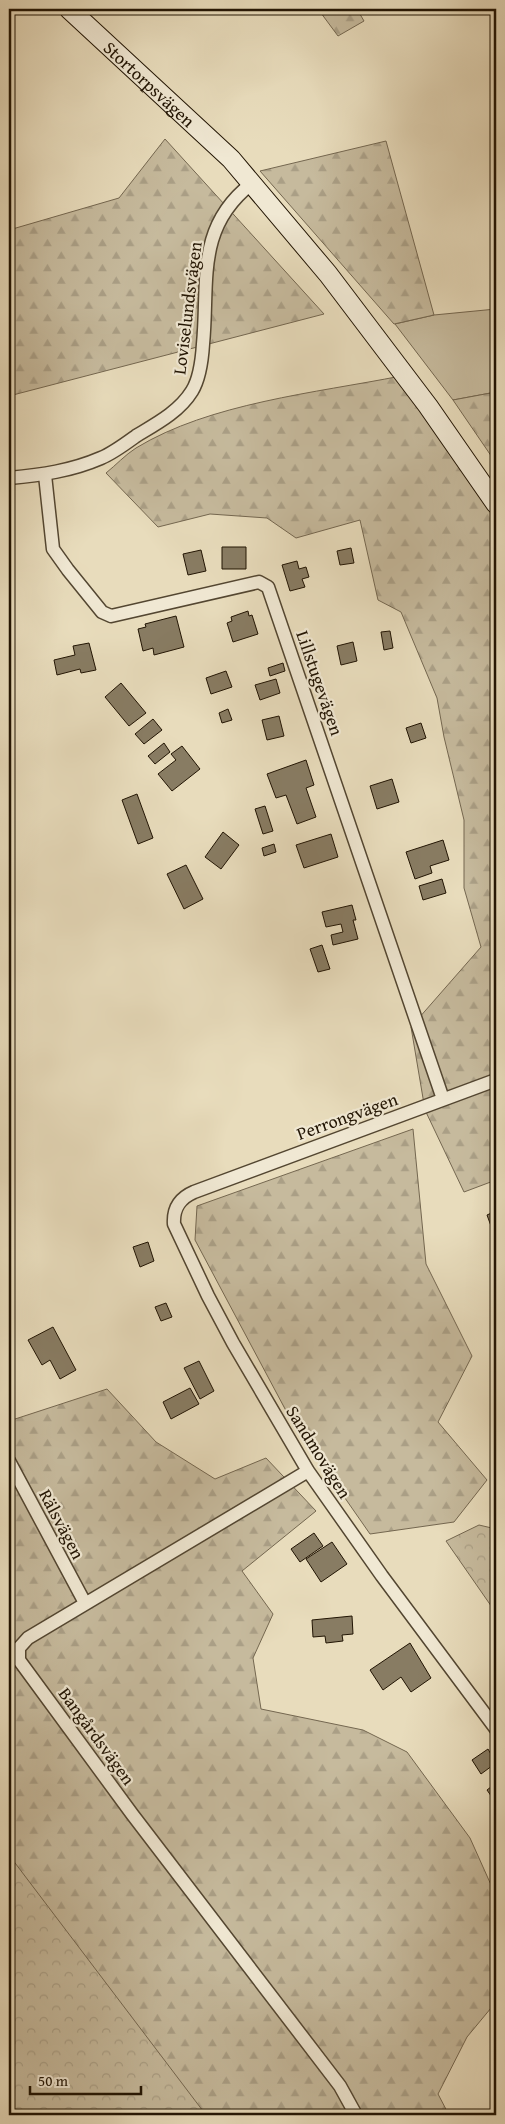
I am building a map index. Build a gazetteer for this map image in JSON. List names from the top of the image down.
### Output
{
  "streets": {
    "street": [
      "Stortorpsvägen",
      "Loviselundsvägen",
      "Lillstugevägen",
      "Perrongvägen",
      "Sandmovägen",
      "Rälsvägen",
      "Bangårdsvägen"
    ]
  },
  "crossings": [
    ["Stortorpsvägen", "Loviselundsvägen"],
    ["Loviselundsvägen", "Lillstugevägen"],
    ["Lillstugevägen", "Perrongvägen"],
    ["Perrongvägen", "Sandmovägen"],
    ["Sandmovägen", "Bangårdsvägen"],
    ["Rälsvägen", "Bangårdsvägen"]
  ],
  "scale_bar": "50 m"
}
